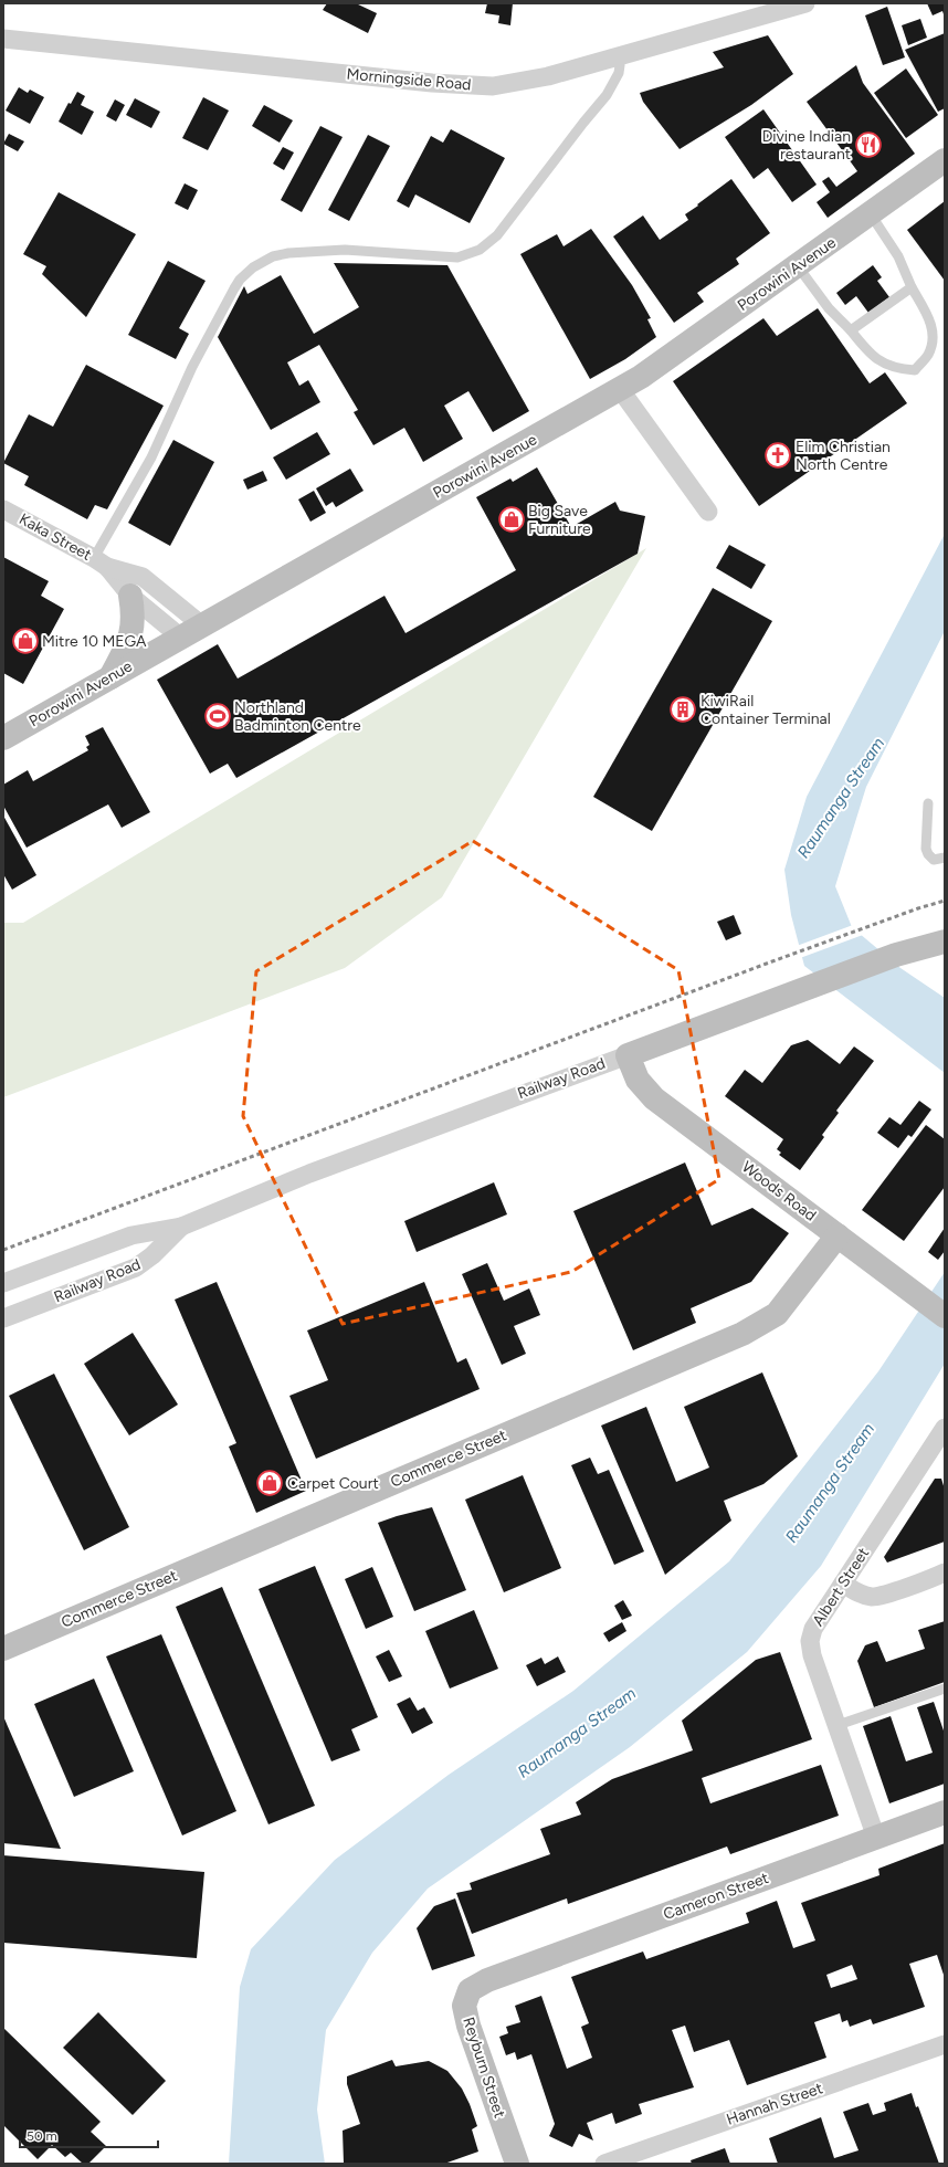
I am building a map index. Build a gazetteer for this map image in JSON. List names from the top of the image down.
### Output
{
  "streets": {
    "street": [
      "Morningside Road",
      "Porowini Avenue",
      "Kaka Street",
      "Railway Road",
      "Woods Road",
      "Commerce Street",
      "Albert Street",
      "Cameron Street",
      "Reyburn Street",
      "Hannah Street"
    ]
  },
  "crossings": [
    ["Porowini Avenue", "Kaka Street"],
    ["Railway Road", "Woods Road"],
    ["Woods Road", "Commerce Street"],
    ["Albert Street", "Cameron Street"],
    ["Cameron Street", "Reyburn Street"]
  ],
  "water": ["Raumanga Stream"],
  "places": {
    "restaurant": ["Divine Indian restaurant"],
    "church": ["Elim Christian North Centre"],
    "shop": ["Big Save Furniture", "Mitre 10 MEGA", "Carpet Court"],
    "building": ["KiwiRail Container Terminal"],
    "sports": ["Northland Badminton Centre"]
  },
  "scale_bar": "50 m"
}
